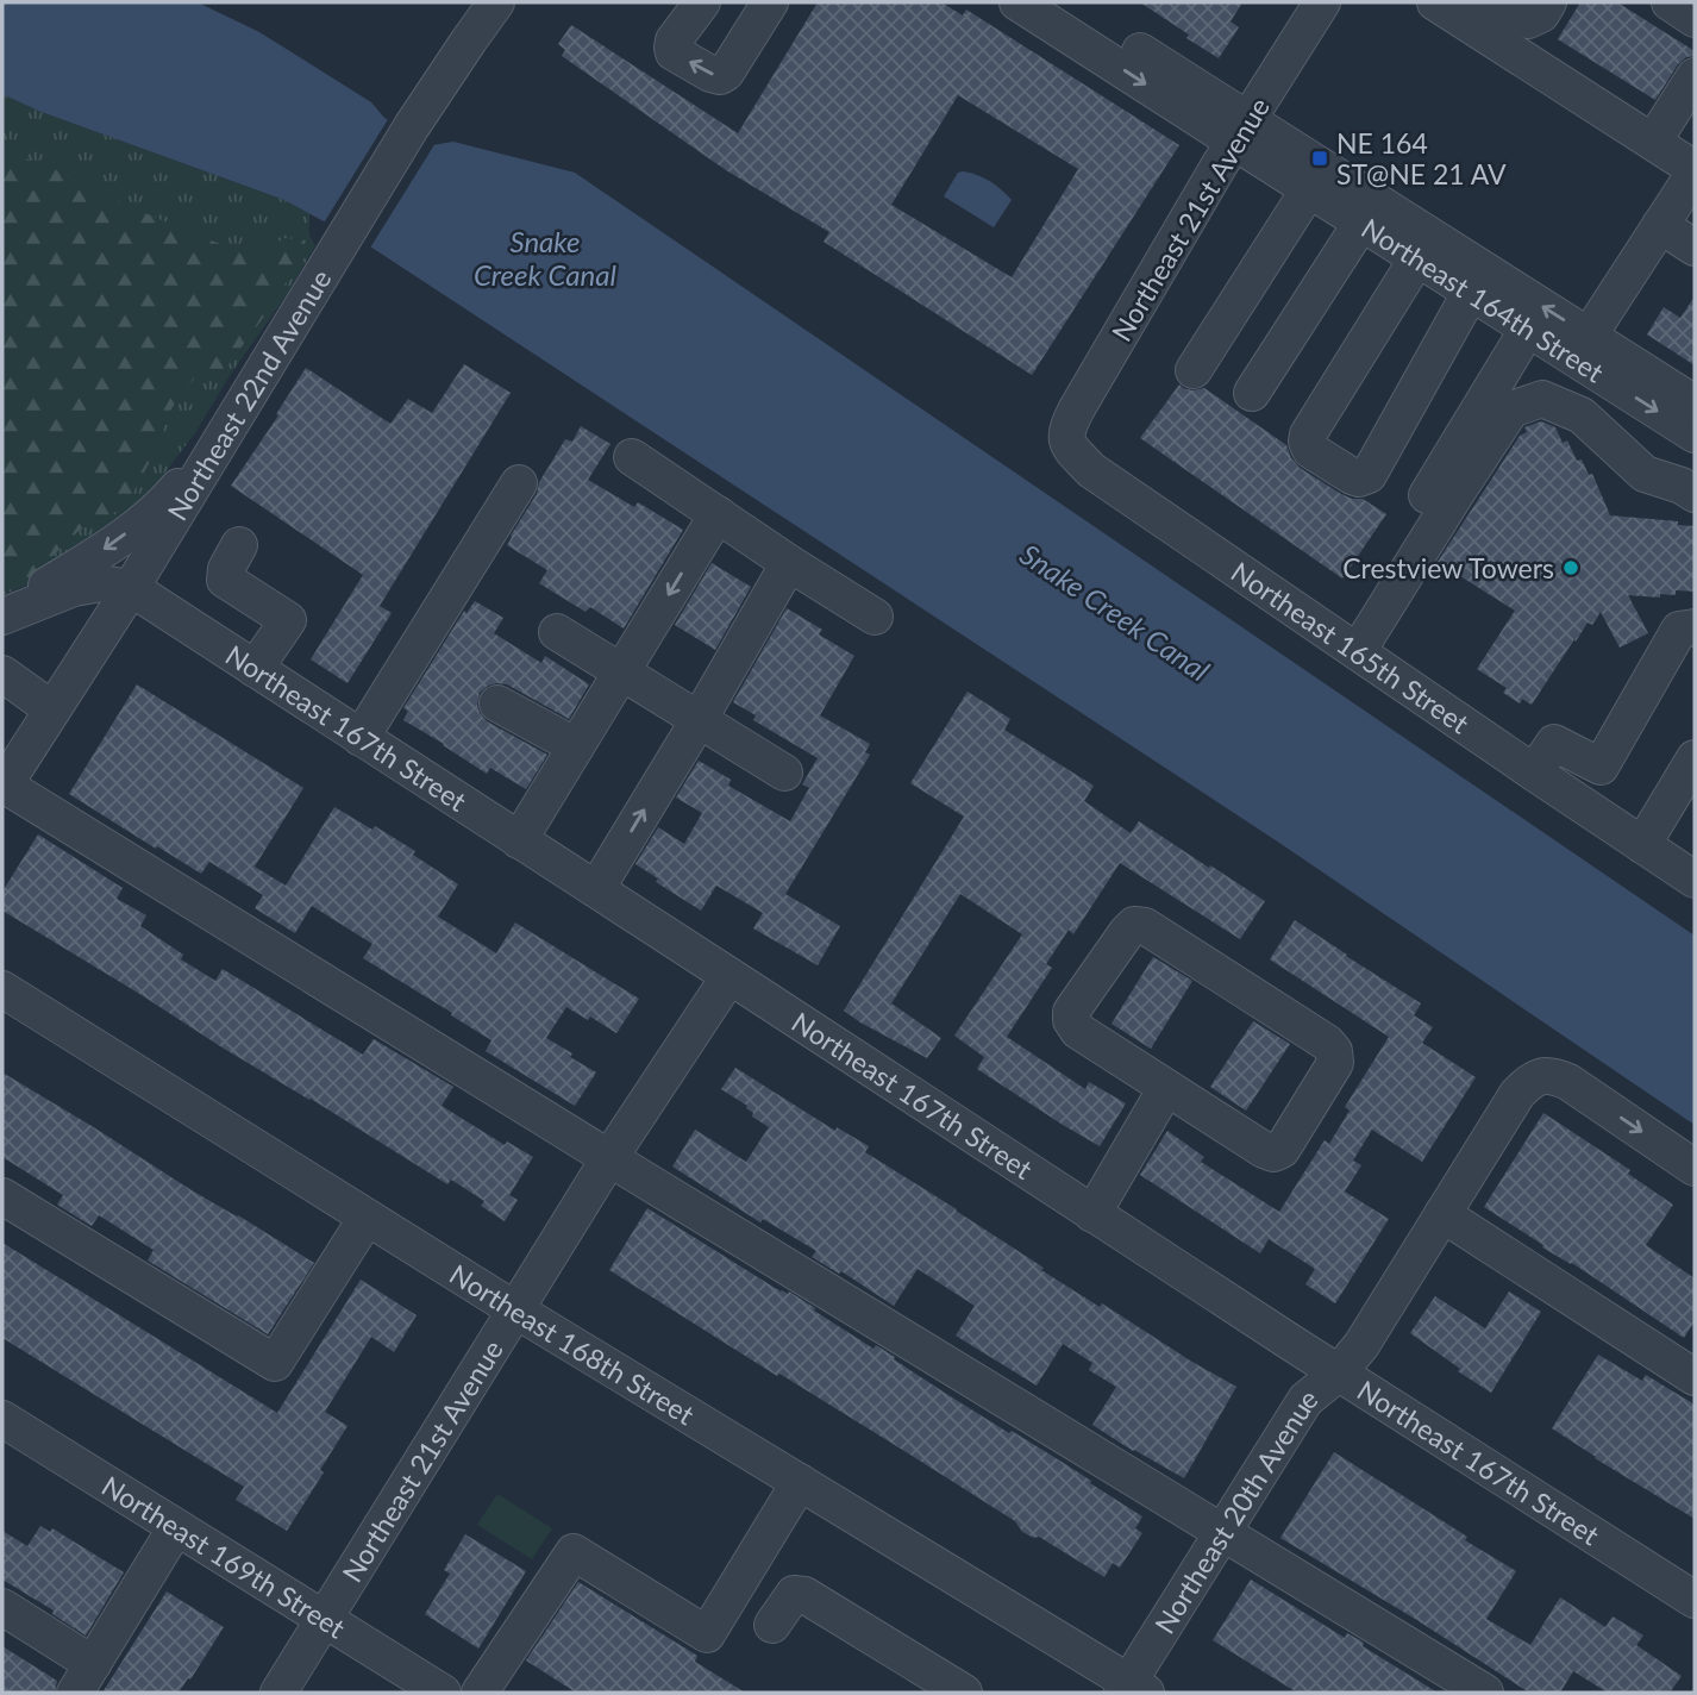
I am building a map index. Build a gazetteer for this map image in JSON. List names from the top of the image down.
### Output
{
  "streets": {
    "street": [
      "Northeast 21st Avenue",
      "Northeast 164th Street",
      "Northeast 22nd Avenue",
      "Northeast 165th Street",
      "Northeast 167th Street",
      "Northeast 168th Street",
      "Northeast 20th Avenue",
      "Northeast 169th Street"
    ]
  },
  "crossings": [
    ["Northeast 21st Avenue", "Northeast 164th Street"],
    ["Northeast 21st Avenue", "Northeast 165th Street"],
    ["Northeast 21st Avenue", "Northeast 167th Street"],
    ["Northeast 21st Avenue", "Northeast 168th Street"],
    ["Northeast 21st Avenue", "Northeast 169th Street"],
    ["Northeast 22nd Avenue", "Northeast 167th Street"],
    ["Northeast 167th Street", "Northeast 20th Avenue"],
    ["Northeast 168th Street", "Northeast 20th Avenue"]
  ],
  "water": ["Snake Creek Canal"],
  "places": {
    "transit": ["NE 164 ST@NE 21 AV"],
    "other": ["Crestview Towers"]
  }
}
